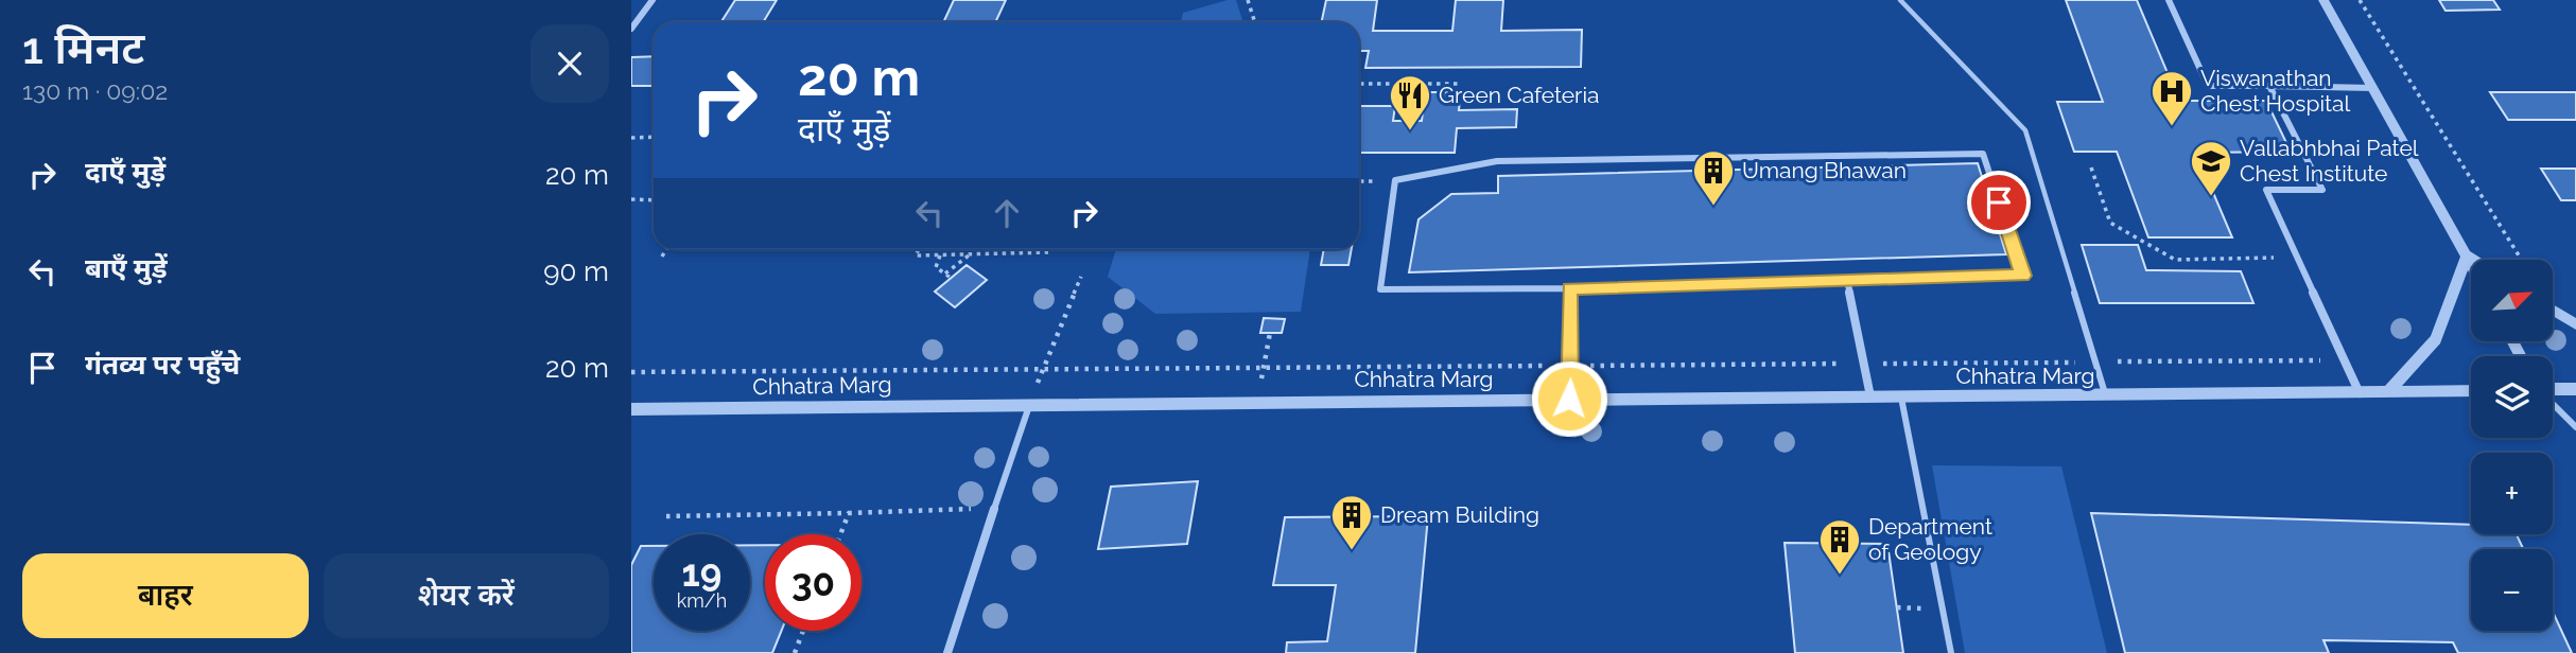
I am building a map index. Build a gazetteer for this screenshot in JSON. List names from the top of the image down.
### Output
{
  "streets": {
    "street": ["Chhatra Marg"]
  },
  "places": {
    "hospital": ["Viswanathan Chest Hospital"],
    "restaurant": ["Green Cafeteria"],
    "school or university": ["Vallabhbhai Patel Chest Institute"],
    "building": ["Umang Bhawan", "Dream Building", "Department of Geology"]
  },
  "north": "top right",
  "page": {
    "heading": ["1 मिनट", "130 m · 09:02"],
    "turn": ["20 m", "दाएँ मुड़ें"],
    "list": [
      {
        "name": "दाएँ मुड़ें",
        "value": "20 m"
      },
      {
        "name": "बाएँ मुड़ें",
        "value": "90 m"
      },
      {
        "name": "गंतव्य पर पहुँचे",
        "value": "20 m"
      }
    ],
    "map_buttons": ["+", "−"],
    "speed": "19 km/h",
    "limit": "30",
    "buttons": ["बाहर", "शेयर करें"]
  }
}
